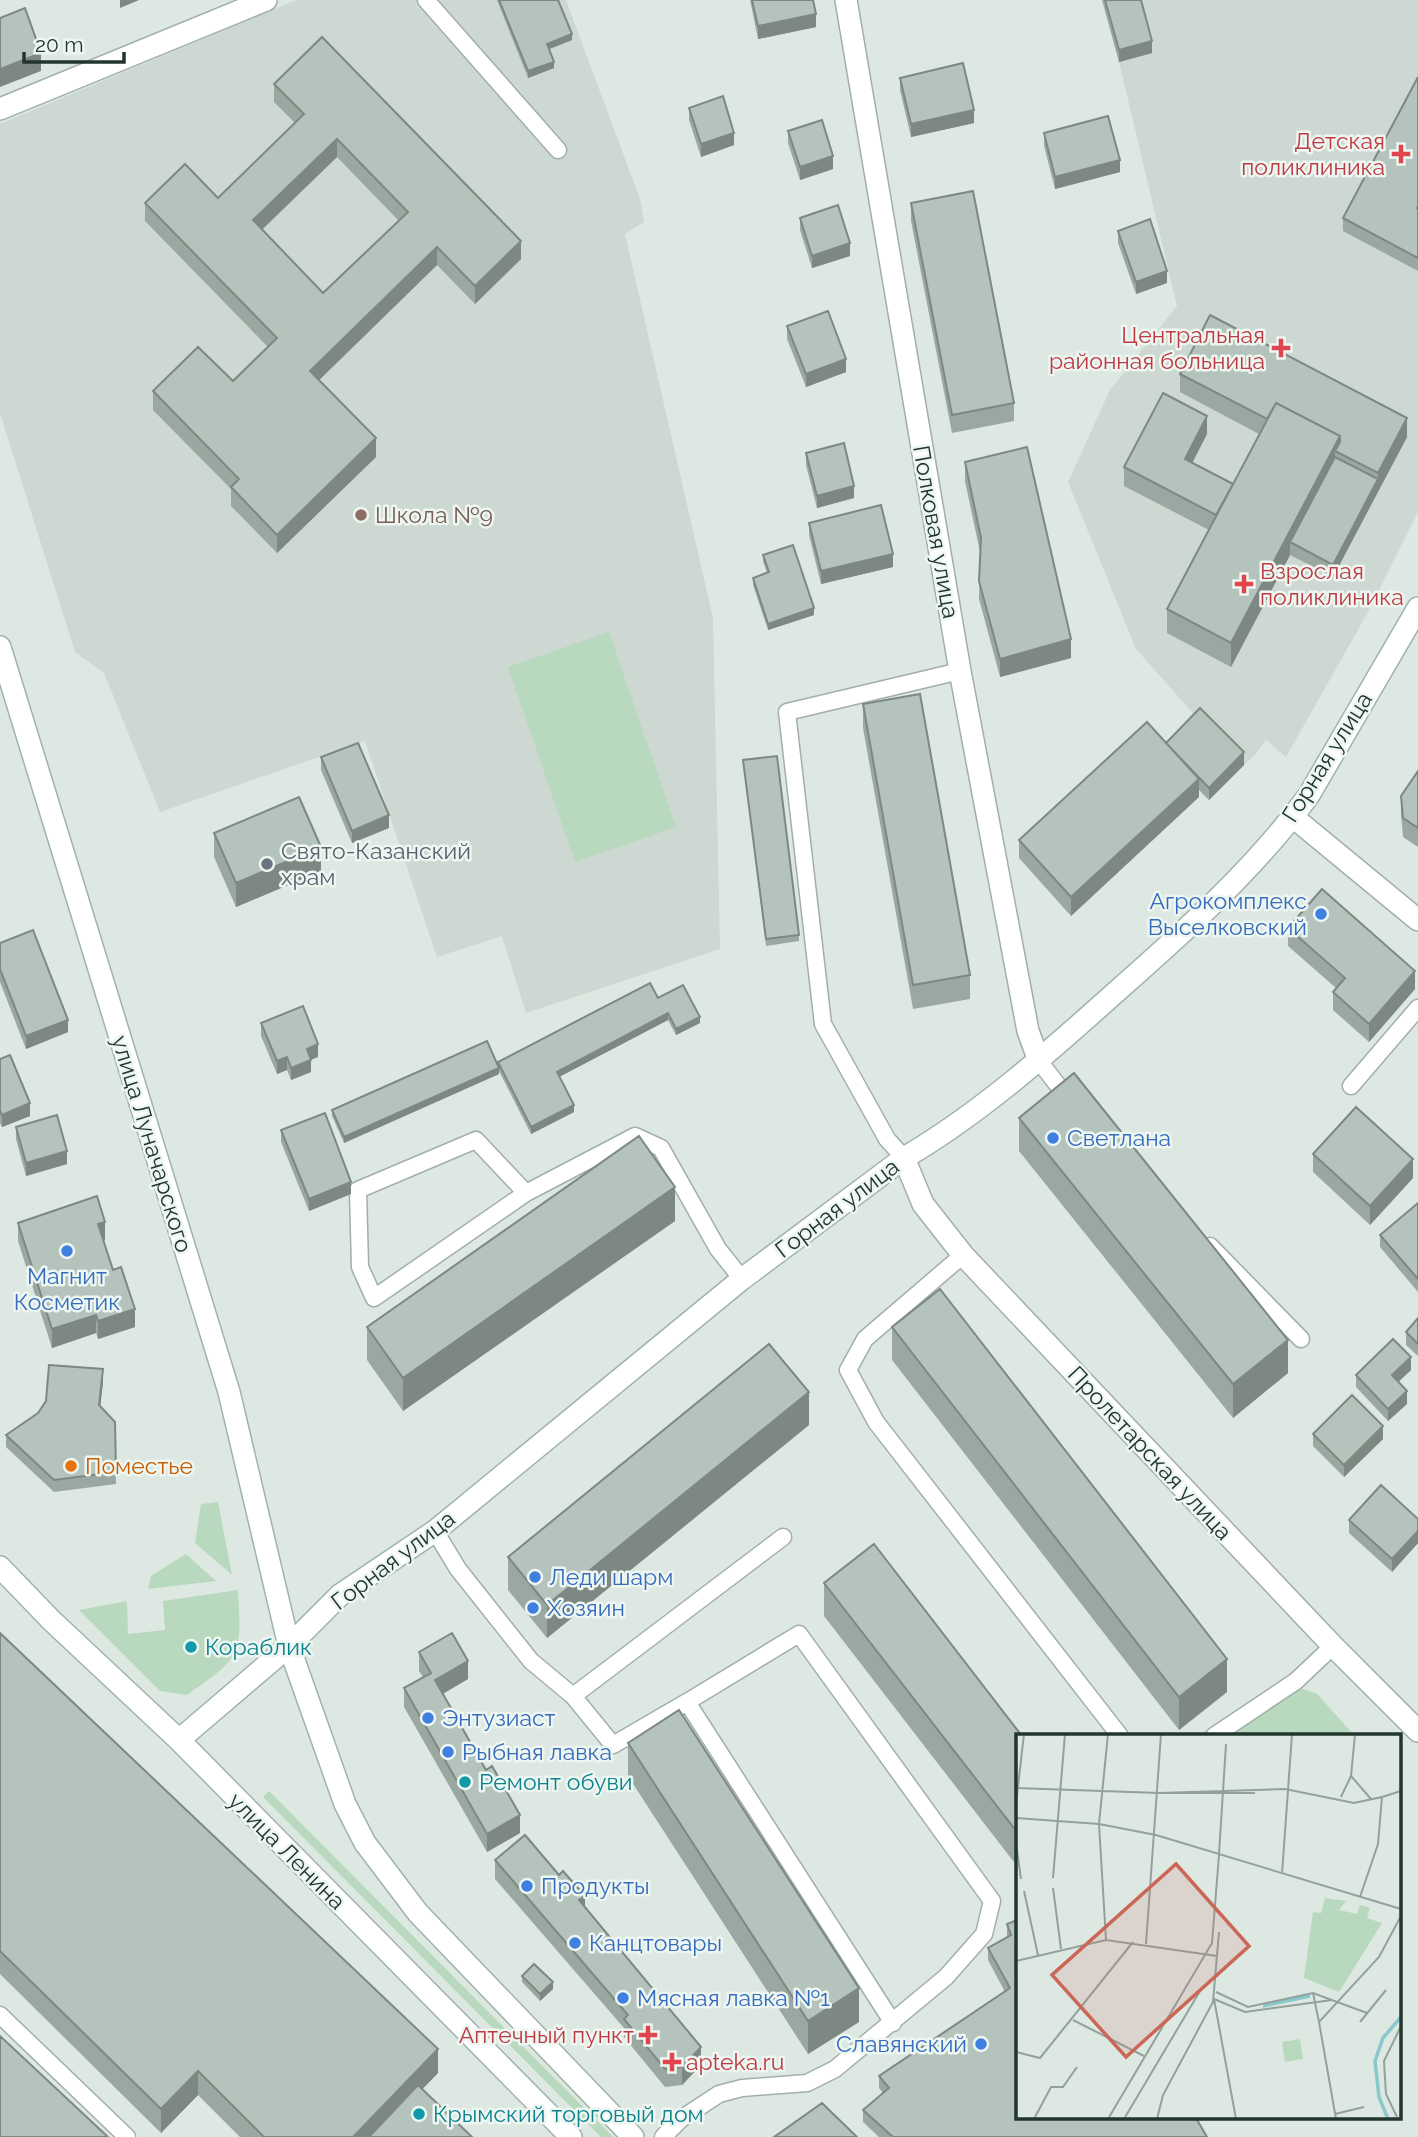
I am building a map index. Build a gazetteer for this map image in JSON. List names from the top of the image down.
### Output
{
  "streets": {
    "main road": [
      "Полковая улица",
      "Горная улица",
      "улица Луначарского",
      "Пролетарская улица",
      "улица Ленина"
    ]
  },
  "crossings": [
    ["Полковая улица", "Горная улица"],
    ["Горная улица", "улица Луначарского"],
    ["Горная улица", "Пролетарская улица"],
    ["Горная улица", "улица Ленина"]
  ],
  "places": {
    "health": [
      "Детская поликлиника",
      "Центральная районная больница",
      "Взрослая поликлиника",
      "Аптечный пункт",
      "apteka.ru"
    ],
    "other": [
      "Школа №9",
      "Свято-Казанский храм",
      "Агрокомплекс Выселковский",
      "Светлана",
      "Магнит Косметик",
      "Поместье",
      "Леди шарм",
      "Хозяин",
      "Кораблик",
      "Энтузиаст",
      "Рыбная лавка",
      "Ремонт обуви",
      "Продукты",
      "Канцтовары",
      "Мясная лавка №1",
      "Славянский",
      "Крымский торговый дом"
    ]
  },
  "scale_bar": "20 m"
}
